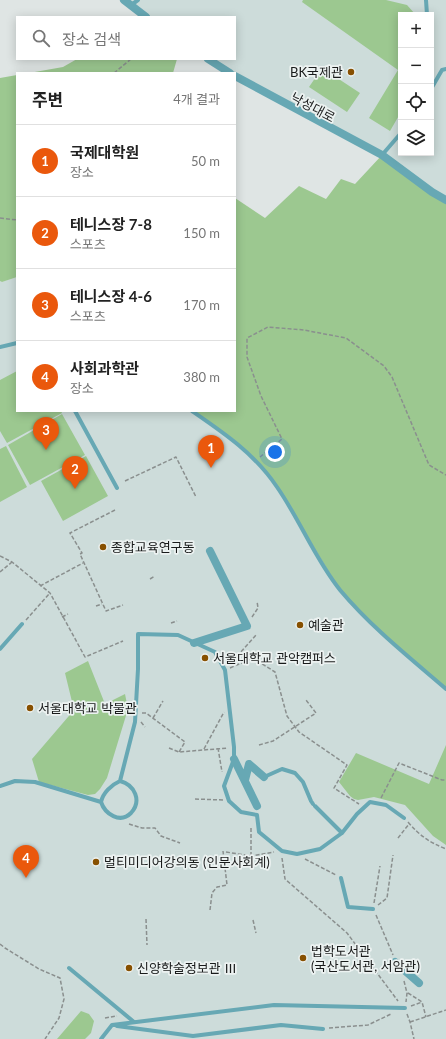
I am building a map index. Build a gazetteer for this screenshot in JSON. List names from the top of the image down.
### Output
{
  "streets": {
    "lane": ["낙성대로"]
  },
  "places": [
    "BK국제관",
    "종합교육연구동",
    "예술관",
    "서울대학교 관악캠퍼스",
    "서울대학교 박물관",
    "멀티미디어강의동 (인문사회계)",
    "법학도서관 (국산도서관, 서암관)",
    "신양학술정보관 Ⅲ"
  ],
  "page": {
    "map_buttons": ["+", "−"],
    "search": "장소 검색",
    "heading": ["주변", "4개 결과"],
    "list": [
      {
        "mark": "1",
        "name": "국제대학원",
        "note": "장소",
        "value": "50 m"
      },
      {
        "mark": "2",
        "name": "테니스장 7-8",
        "note": "스포츠",
        "value": "150 m"
      },
      {
        "mark": "3",
        "name": "테니스장 4-6",
        "note": "스포츠",
        "value": "170 m"
      },
      {
        "mark": "4",
        "name": "사회과학관",
        "note": "장소",
        "value": "380 m"
      }
    ],
    "pins": [
      "3",
      "1",
      "2",
      "4"
    ]
  }
}
